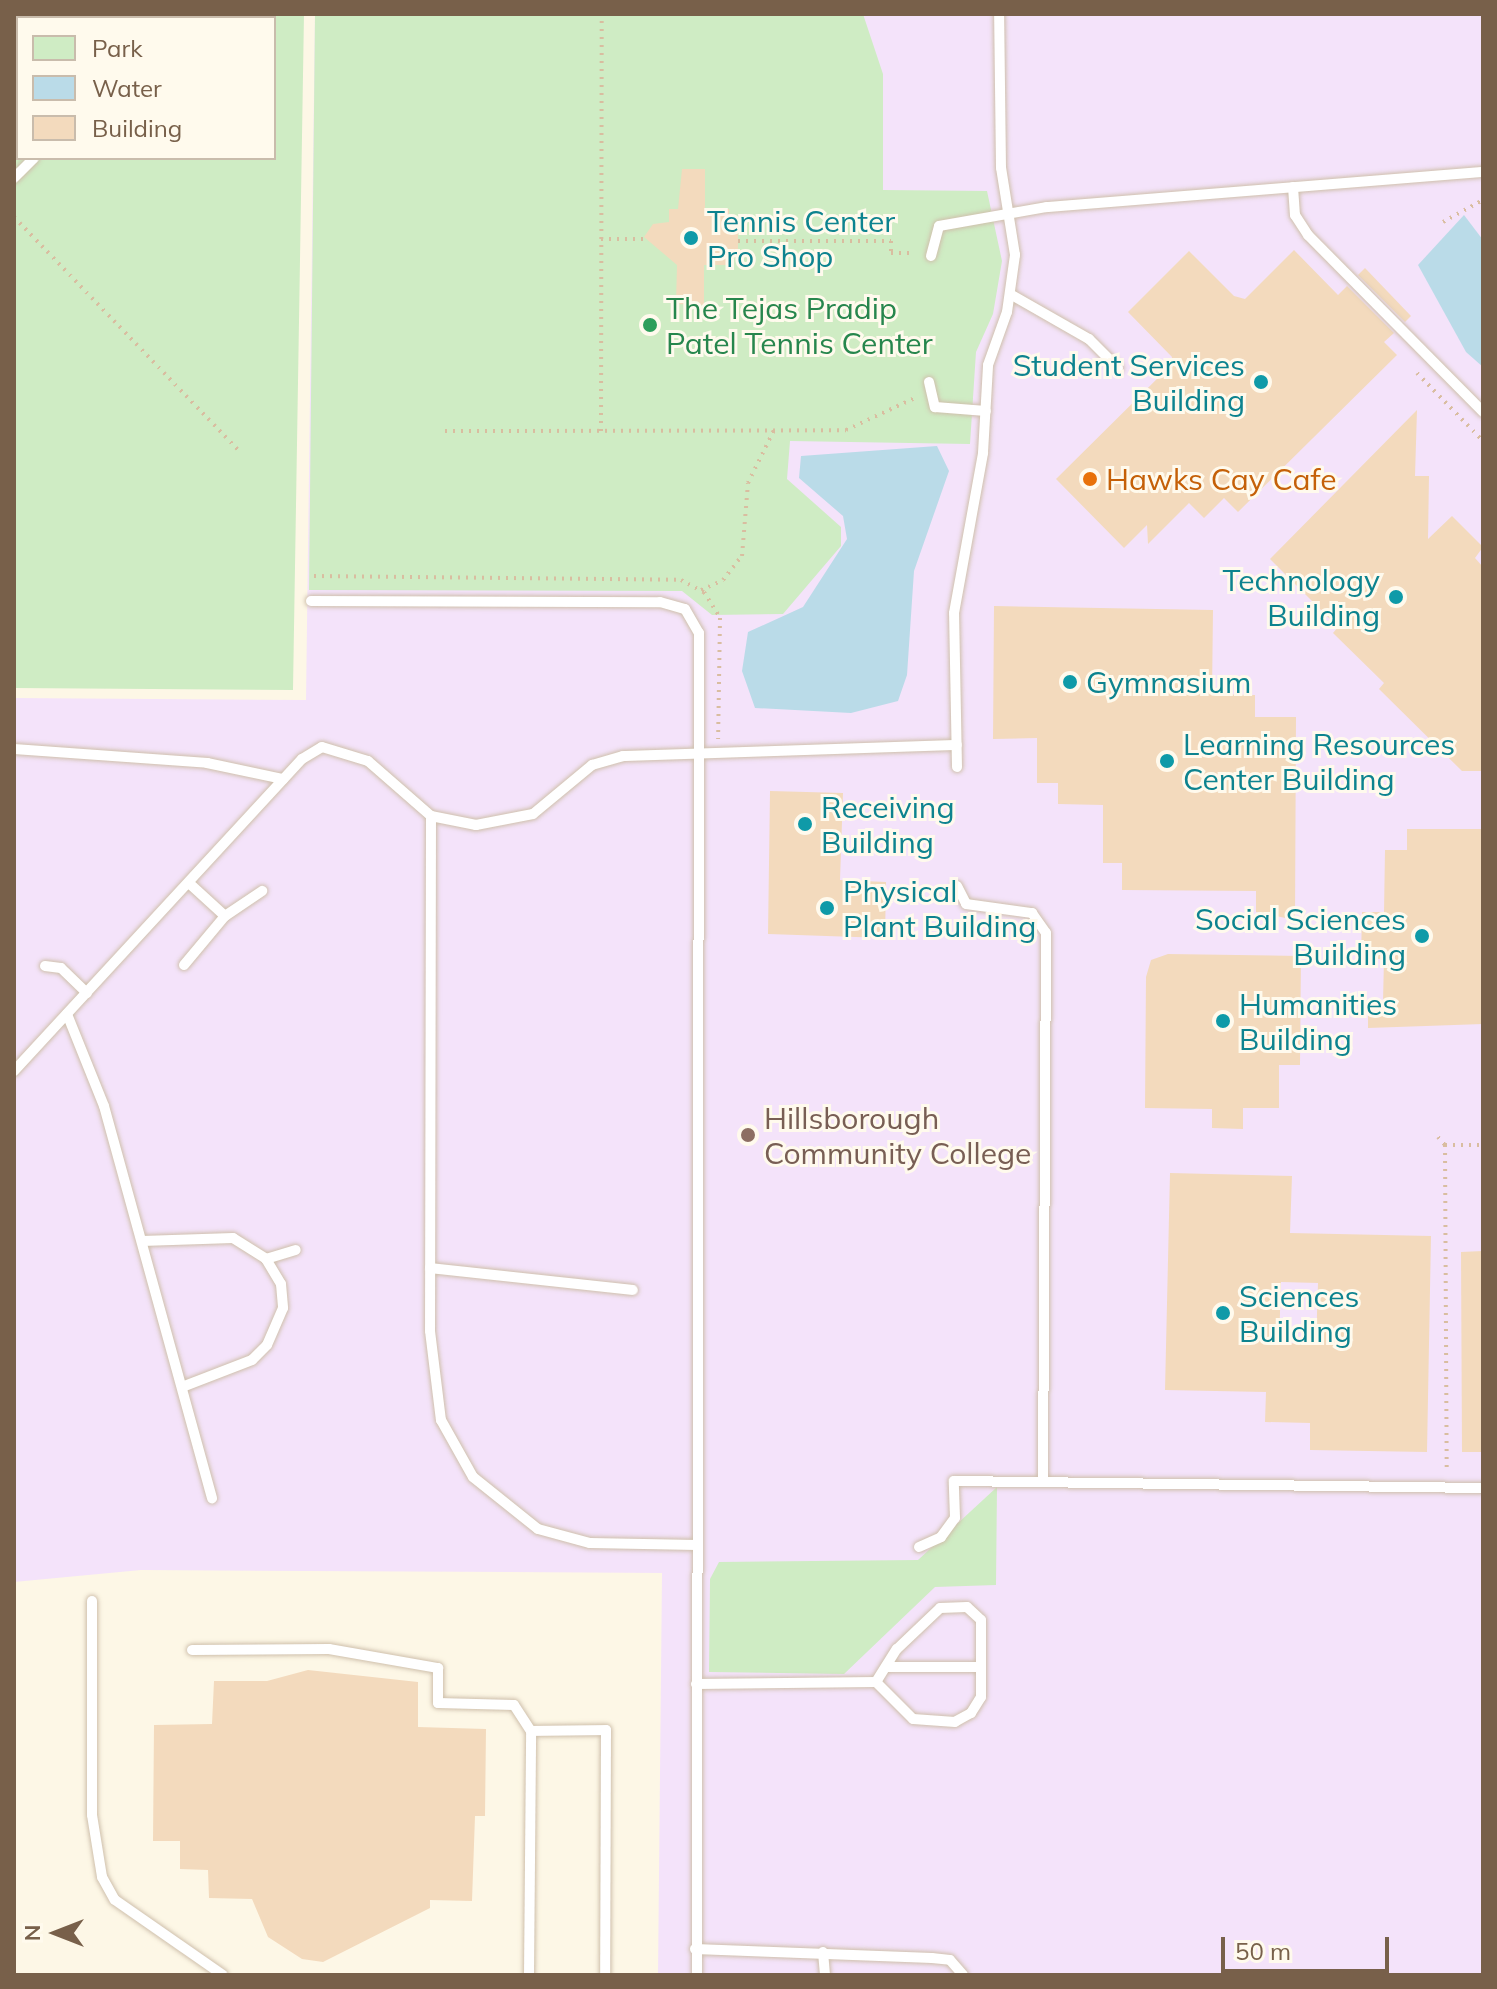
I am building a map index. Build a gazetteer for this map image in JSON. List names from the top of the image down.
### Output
{
  "places": [
    "Tennis Center Pro Shop",
    "The Tejas Pradip Patel Tennis Center",
    "Student Services Building",
    "Hawks Cay Cafe",
    "Technology Building",
    "Gymnasium",
    "Learning Resources Center Building",
    "Receiving Building",
    "Physical Plant Building",
    "Social Sciences Building",
    "Humanities Building",
    "Hillsborough Community College",
    "Sciences Building"
  ],
  "legend": ["Park", "Water", "Building"],
  "scale_bar": "50 m",
  "north": "left"
}
